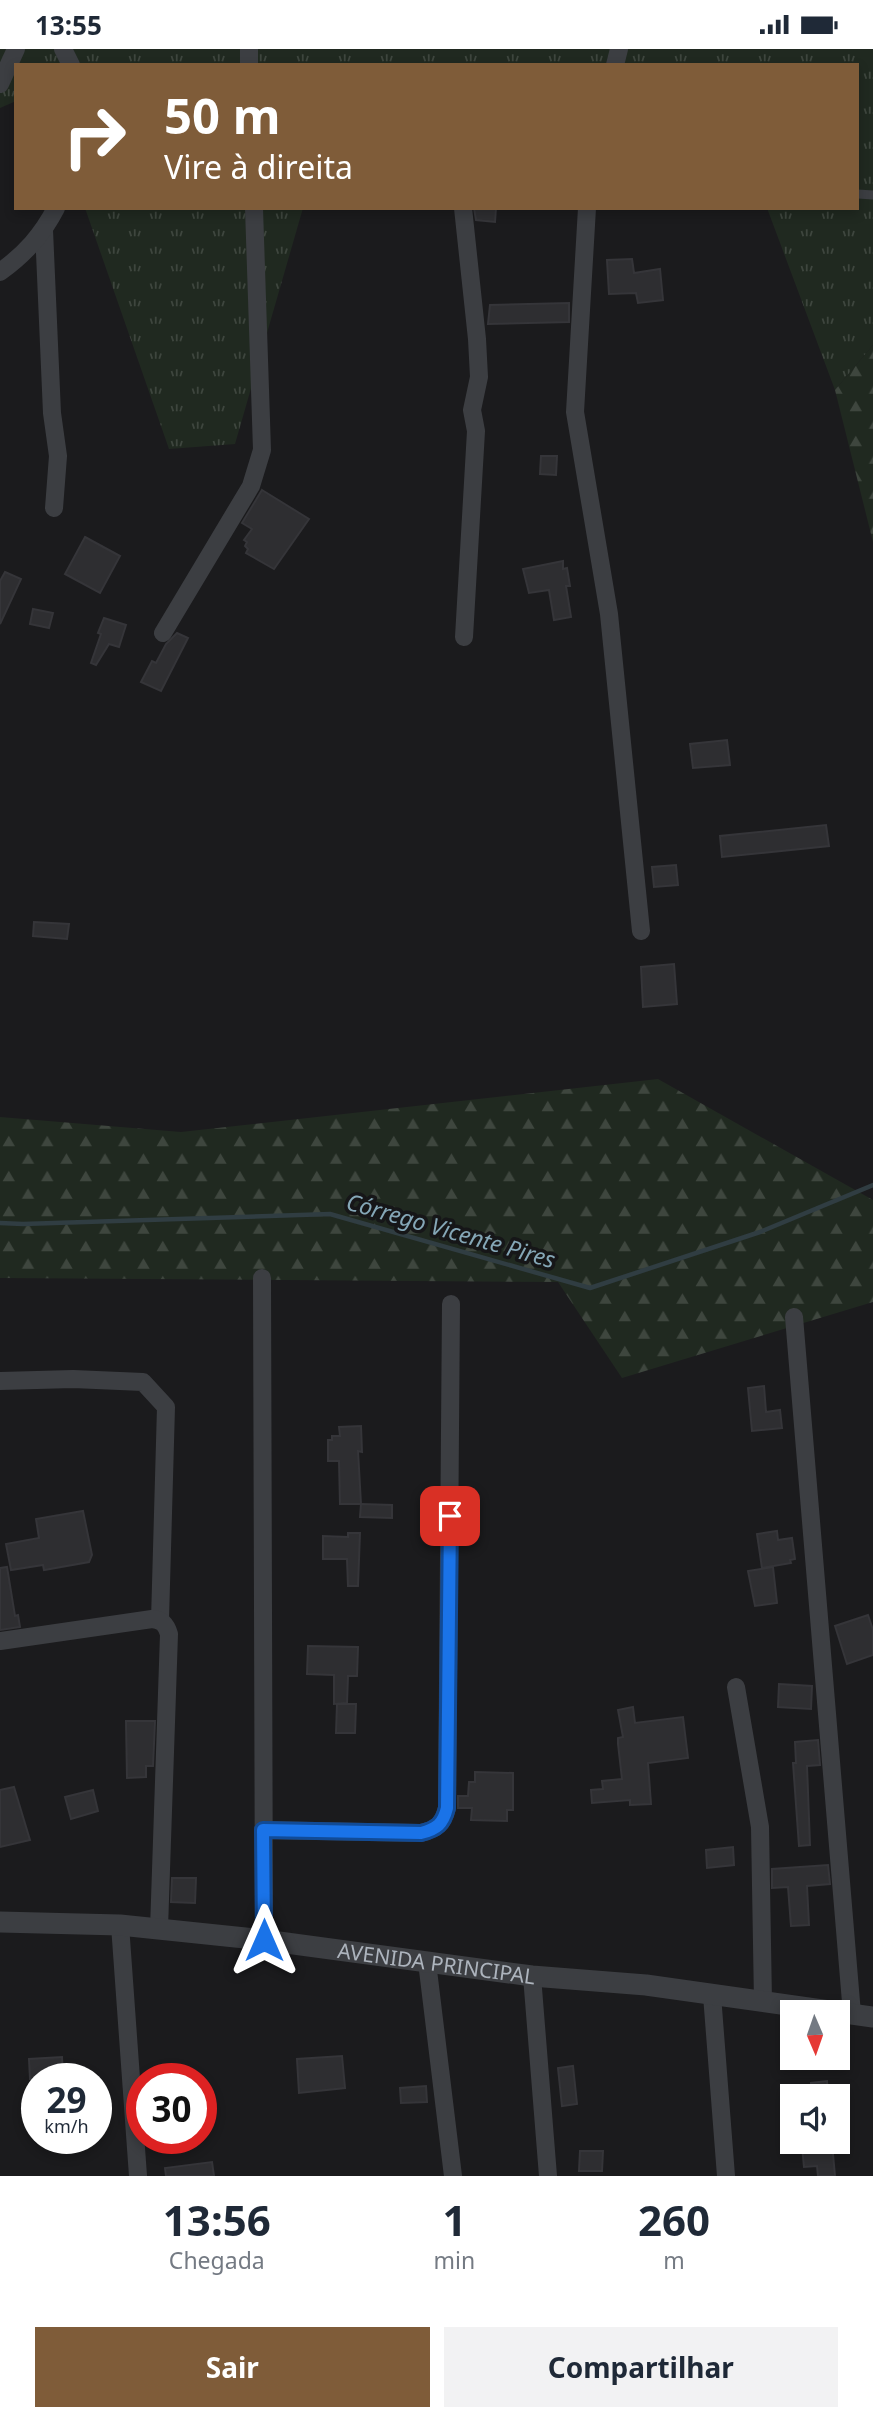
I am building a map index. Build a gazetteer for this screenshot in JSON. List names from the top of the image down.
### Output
{
  "streets": {
    "street": ["AVENIDA PRINCIPAL"]
  },
  "water": ["Córrego Vicente Pires"],
  "north": "bottom",
  "page": {
    "status": "13:55",
    "turn": ["50 m", "Vire à direita"],
    "speed": "29 km/h",
    "limit": "30",
    "eta": [
      "13:56",
      "Chegada",
      "1",
      "min",
      "260",
      "m"
    ],
    "buttons": ["Sair", "Compartilhar"]
  }
}
